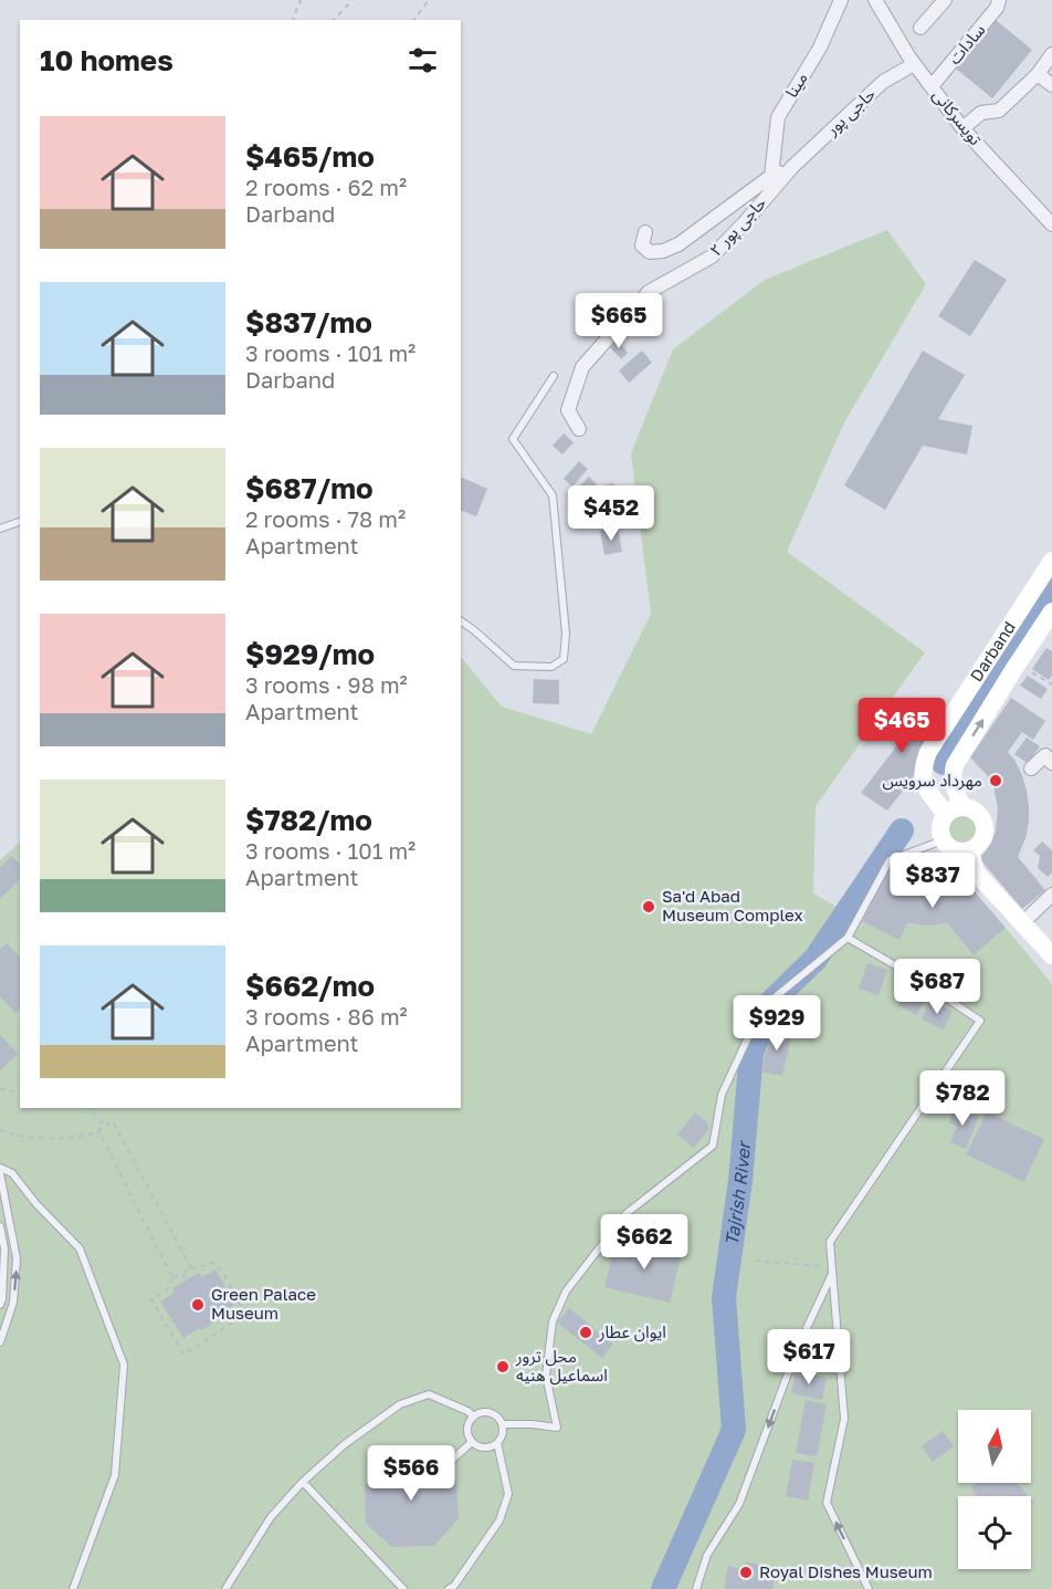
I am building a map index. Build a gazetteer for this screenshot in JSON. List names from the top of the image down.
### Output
{
  "streets": {
    "main road": ["Darband"],
    "street": [
      "سادات",
      "مینا",
      "حاجی پور",
      "تویسرکانی",
      "حاجی پور ۲"
    ]
  },
  "crossings": [
    ["سادات", "تویسرکانی"],
    ["حاجی پور", "تویسرکانی"],
    ["حاجی پور", "حاجی پور ۲"]
  ],
  "water": ["Tajrish River"],
  "places": [
    "مهرداد سرویس",
    "Sa'd Abad Museum Complex",
    "Green Palace Museum",
    "ایوان عطار",
    "محل ترور اسماعیل هنیه",
    "Royal Dishes Museum"
  ],
  "north": "top",
  "page": {
    "heading": "10 homes",
    "list": [
      {
        "name": "$465/mo",
        "note": "2 rooms · 62 m² · Darband"
      },
      {
        "name": "$837/mo",
        "note": "3 rooms · 101 m² · Darband"
      },
      {
        "name": "$687/mo",
        "note": "2 rooms · 78 m² · Apartment"
      },
      {
        "name": "$929/mo",
        "note": "3 rooms · 98 m² · Apartment"
      },
      {
        "name": "$782/mo",
        "note": "3 rooms · 101 m² · Apartment"
      },
      {
        "name": "$662/mo",
        "note": "3 rooms · 86 m² · Apartment"
      }
    ],
    "price": [
      "$665",
      "$452",
      "$465",
      "$837",
      "$687",
      "$929",
      "$782",
      "$662",
      "$617",
      "$566"
    ]
  }
}
